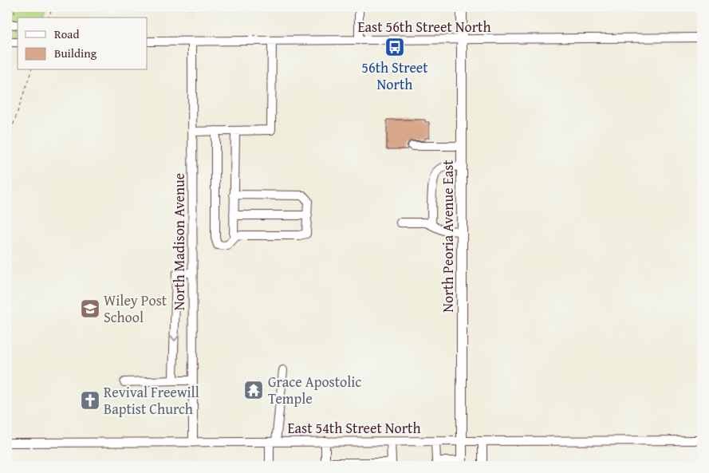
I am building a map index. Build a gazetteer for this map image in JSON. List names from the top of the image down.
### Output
{
  "streets": {
    "main road": ["North Peoria Avenue East"],
    "street": ["East 56th Street North", "North Madison Avenue", "East 54th Street North"]
  },
  "crossings": [
    ["East 56th Street North", "North Peoria Avenue East"],
    ["East 56th Street North", "North Madison Avenue"],
    ["North Peoria Avenue East", "East 54th Street North"],
    ["North Madison Avenue", "East 54th Street North"]
  ],
  "places": {
    "bus stop": ["56th Street North"],
    "school or university": ["Wiley Post School"],
    "temple": ["Grace Apostolic Temple"],
    "church": ["Revival Freewill Baptist Church"]
  },
  "legend": ["Road", "Building"]
}
